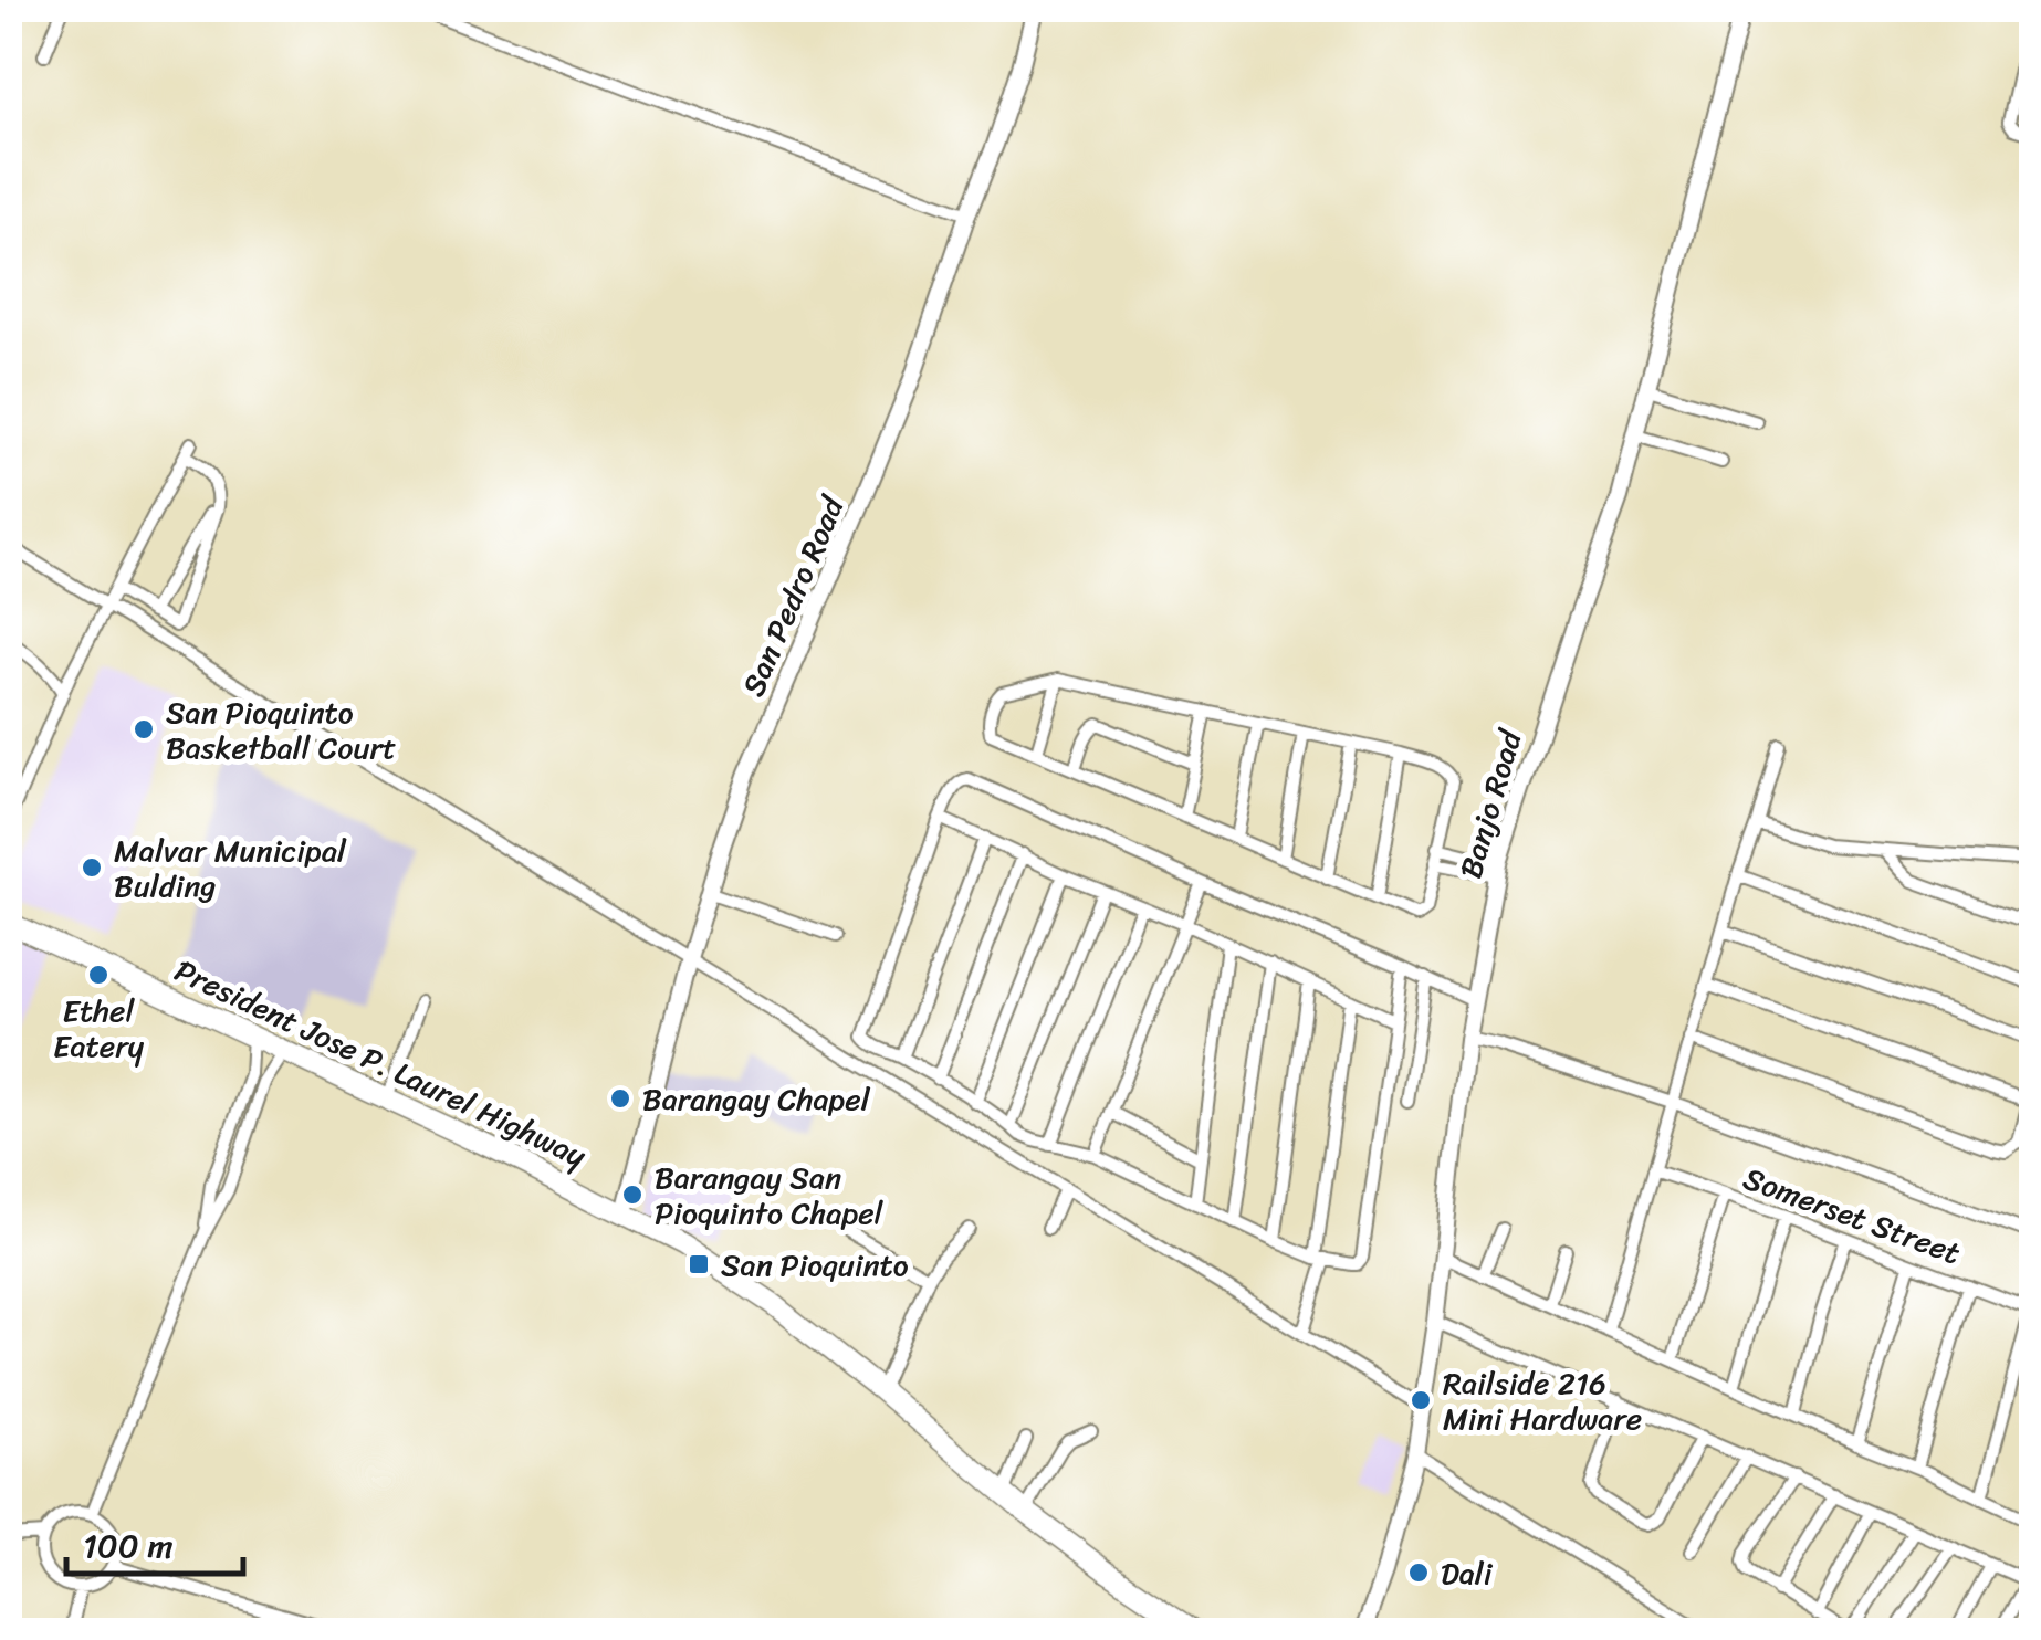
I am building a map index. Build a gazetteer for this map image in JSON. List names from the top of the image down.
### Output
{
  "streets": {
    "highway": ["President Jose P. Laurel Highway"],
    "street": ["San Pedro Road", "Banjo Road", "Somerset Street"]
  },
  "crossings": [
    ["San Pedro Road", "President Jose P. Laurel Highway"]
  ],
  "places": {
    "other": [
      "San Pioquinto Basketball Court",
      "Malvar Municipal Bulding",
      "Ethel Eatery",
      "Barangay Chapel",
      "Barangay San Pioquinto Chapel",
      "Railside 216 Mini Hardware",
      "Dali"
    ],
    "transit": ["San Pioquinto"]
  },
  "scale_bar": "100 m"
}
